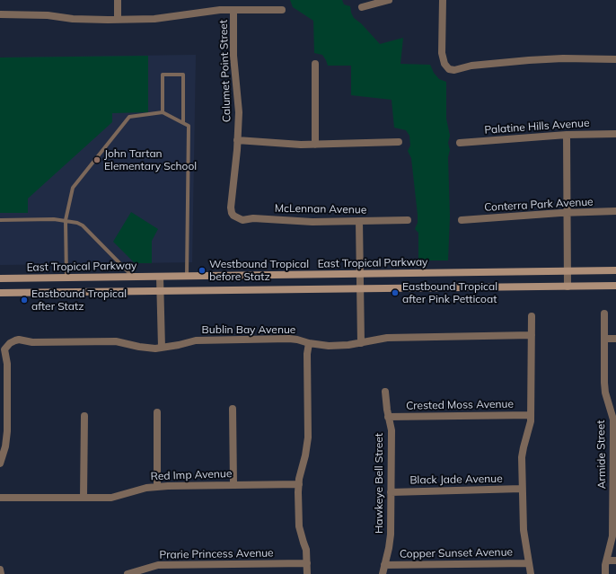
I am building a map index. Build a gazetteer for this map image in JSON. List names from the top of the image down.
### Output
{
  "streets": {
    "main road": ["East Tropical Parkway"],
    "street": [
      "Calumet Point Street",
      "Palatine Hills Avenue",
      "Conterra Park Avenue",
      "McLennan Avenue",
      "Bublin Bay Avenue",
      "Crested Moss Avenue",
      "Armide Street",
      "Red Imp Avenue",
      "Black Jade Avenue",
      "Hawkeye Bell Street",
      "Copper Sunset Avenue",
      "Prarie Princess Avenue"
    ]
  },
  "crossings": [
    ["Calumet Point Street", "McLennan Avenue"],
    ["Crested Moss Avenue", "Hawkeye Bell Street"],
    ["Black Jade Avenue", "Hawkeye Bell Street"],
    ["Hawkeye Bell Street", "Copper Sunset Avenue"]
  ],
  "places": [
    "John Tartan Elementary School",
    "Westbound Tropical before Statz",
    "Eastbound Tropical after Pink Petticoat",
    "Eastbound Tropical after Statz"
  ]
}
